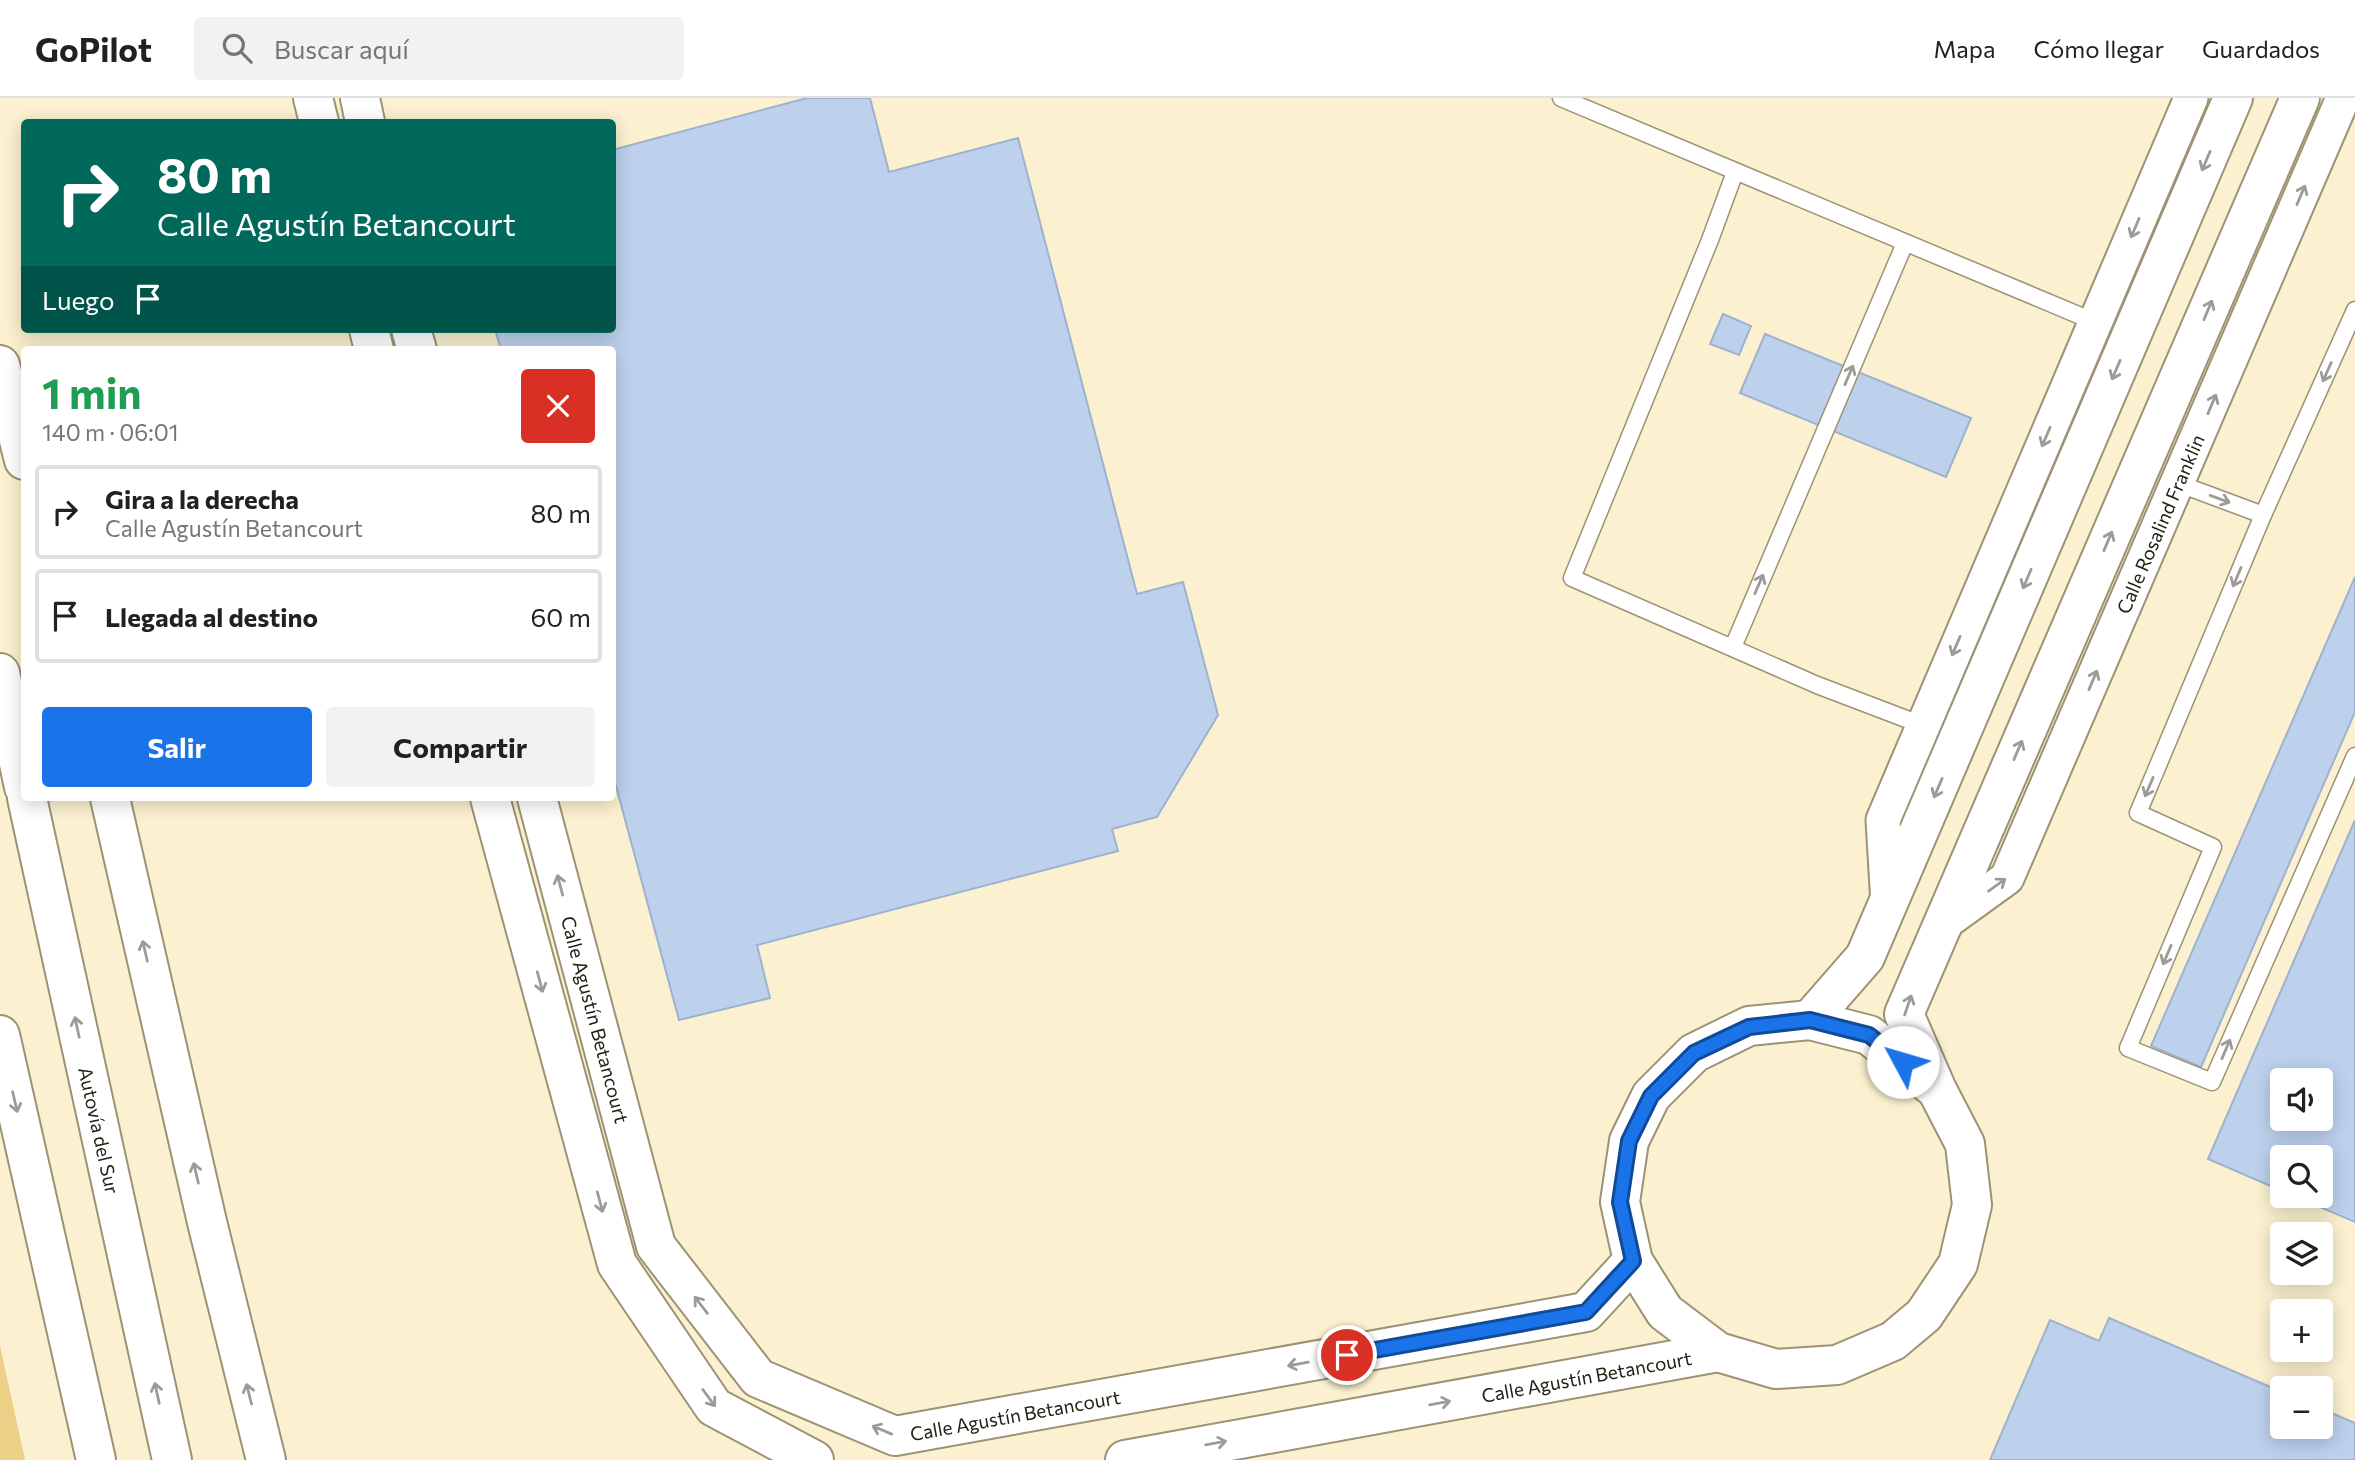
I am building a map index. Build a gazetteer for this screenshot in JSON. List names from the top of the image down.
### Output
{
  "streets": {
    "main road": ["Calle Rosalind Franklin", "Calle Agustín Betancourt", "Autovía del Sur"]
  },
  "crossings": [
    ["Calle Rosalind Franklin", "Calle Agustín Betancourt"]
  ],
  "page": {
    "header": "GoPilot",
    "search": "Buscar aquí",
    "nav": ["Mapa", "Cómo llegar", "Guardados"],
    "turn": ["80 m", "Calle Agustín Betancourt"],
    "then": "Luego",
    "heading": ["1 min", "140 m · 06:01"],
    "list": [
      {
        "name": "Gira a la derecha",
        "note": "Calle Agustín Betancourt",
        "value": "80 m"
      },
      {
        "name": "Llegada al destino",
        "value": "60 m"
      }
    ],
    "buttons": ["Salir", "Compartir"],
    "map_buttons": ["+", "−"]
  }
}
